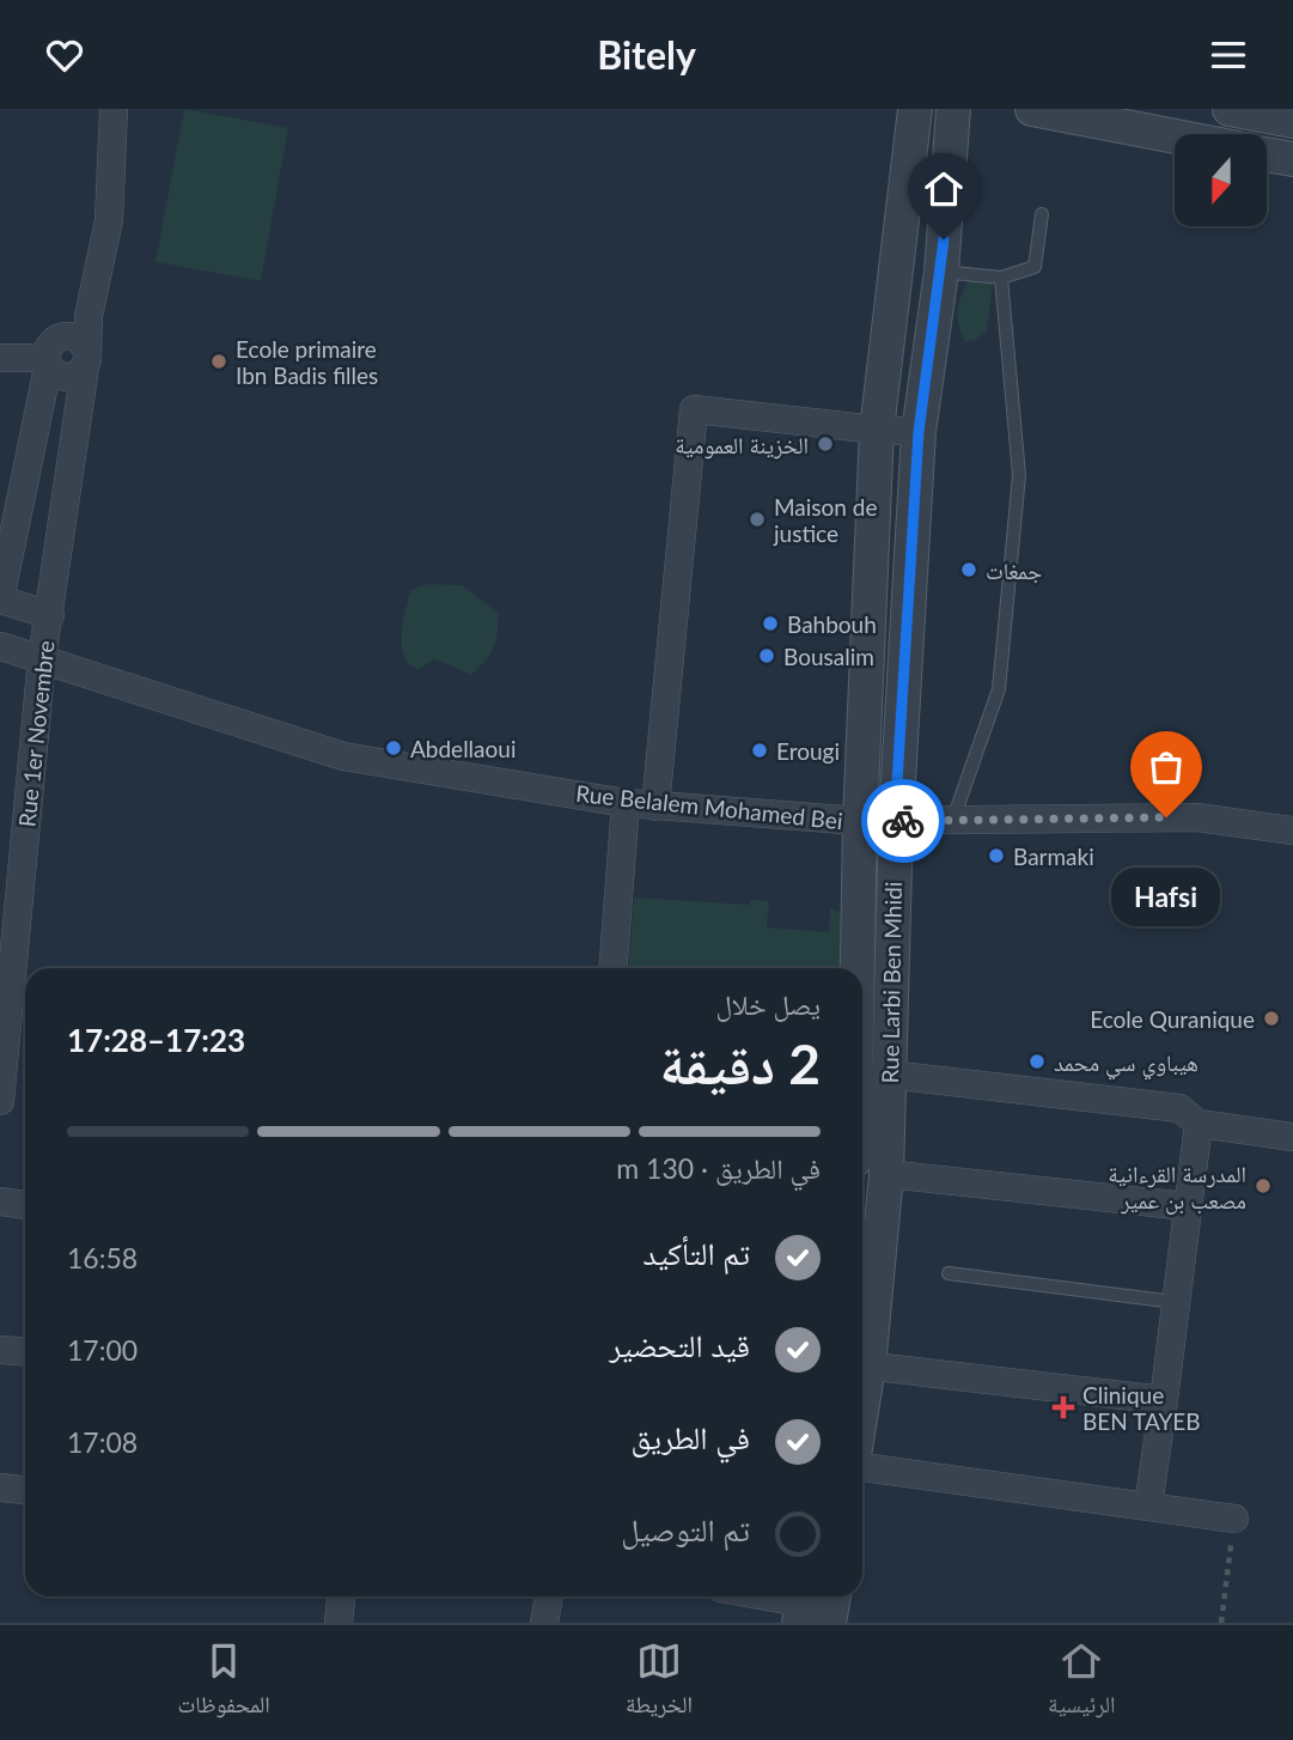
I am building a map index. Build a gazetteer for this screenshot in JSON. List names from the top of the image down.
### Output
{
  "streets": {
    "street": ["Rue 1er Novembre", "Rue Belalem Mohamed Bei", "Rue Larbi Ben Mhidi"]
  },
  "crossings": [
    ["Rue 1er Novembre", "Rue Belalem Mohamed Bei"],
    ["Rue Belalem Mohamed Bei", "Rue Larbi Ben Mhidi"]
  ],
  "places": {
    "other": [
      "Ecole primaire Ibn Badis filles",
      "الخزينة العمومية",
      "Maison de justice",
      "جمغات",
      "Bahbouh",
      "Bousalim",
      "Abdellaoui",
      "Erougi",
      "Hafsi",
      "Barmaki",
      "Ecole Quranique",
      "هيباوي سي محمد",
      "المدرسة القرءانية مصعب بن عمير"
    ],
    "health": ["Clinique BEN TAYEB"]
  },
  "north": "bottom",
  "page": {
    "header": "Bitely",
    "bubble": "Hafsi",
    "heading": ["2 دقيقة", "يصل خلال", "17:23–17:28"],
    "bar": "في الطريق · 130 m",
    "list": [
      ["تم التأكيد", "16:58"],
      ["قيد التحضير", "17:00"],
      ["في الطريق", "17:08"],
      "تم التوصيل"
    ],
    "tabs": ["الرئيسية", "الخريطة", "المحفوظات"]
  }
}
